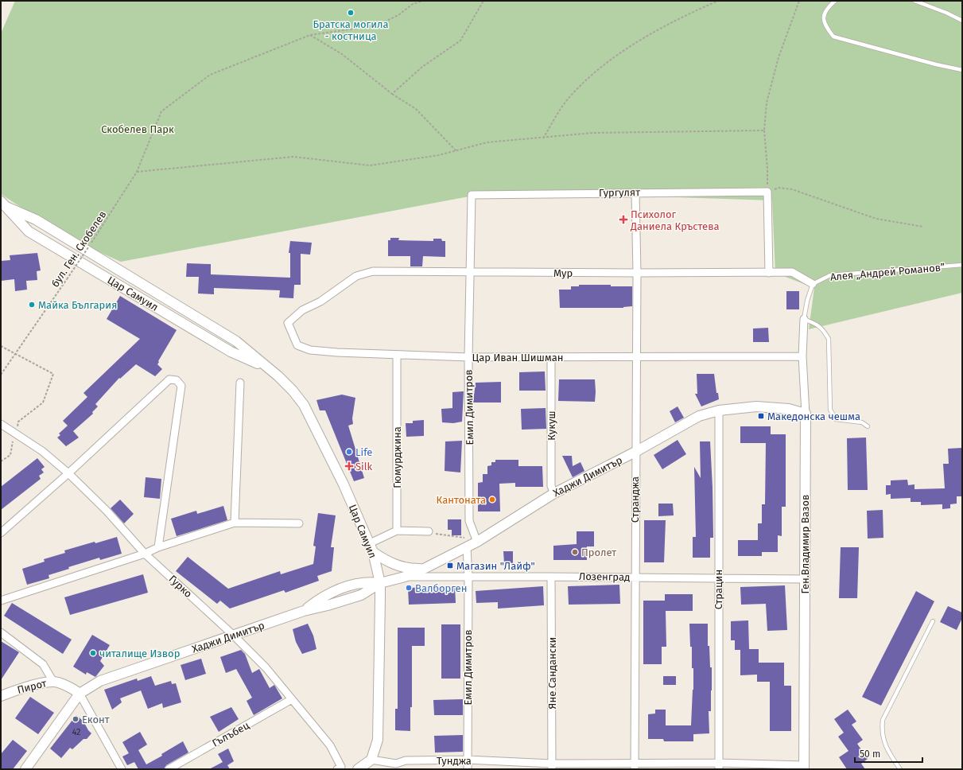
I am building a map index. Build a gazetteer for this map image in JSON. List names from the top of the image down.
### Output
{
  "streets": {
    "street": [
      "Гургулят",
      "Мур",
      "Цар Самуил",
      "Цар Иван Шишман",
      "Емил Димитров",
      "Кукуш",
      "Гюмурджина",
      "Хаджи Димитър",
      "Странджа",
      "Ген.Владимир Вазов",
      "Лозенград",
      "Гурко",
      "Страцин",
      "Яне Сандански",
      "Пирот",
      "Гълъбец",
      "Тунджа"
    ],
    "lane": ["Алея „Андрей Романов”"],
    "path": ["бул. Ген. Скобелев"]
  },
  "crossings": [
    ["Гургулят", "Емил Димитров"],
    ["Гургулят", "Странджа"],
    ["Алея „Андрей Романов”", "Мур"],
    ["Мур", "Цар Иван Шишман"],
    ["Мур", "Емил Димитров"],
    ["Мур", "Странджа"],
    ["Цар Самуил", "Хаджи Димитър"],
    ["Цар Самуил", "Тунджа"],
    ["Цар Иван Шишман", "Емил Димитров"],
    ["Цар Иван Шишман", "Кукуш"],
    ["Цар Иван Шишман", "Гюмурджина"],
    ["Цар Иван Шишман", "Странджа"],
    ["Цар Иван Шишман", "Ген.Владимир Вазов"],
    ["Емил Димитров", "Хаджи Димитър"],
    ["Емил Димитров", "Лозенград"],
    ["Емил Димитров", "Тунджа"],
    ["Кукуш", "Хаджи Димитър"],
    ["Хаджи Димитър", "Странджа"],
    ["Хаджи Димитър", "Ген.Владимир Вазов"],
    ["Хаджи Димитър", "Лозенград"],
    ["Хаджи Димитър", "Гурко"],
    ["Хаджи Димитър", "Страцин"],
    ["Хаджи Димитър", "Пирот"],
    ["Странджа", "Лозенград"],
    ["Странджа", "Тунджа"],
    ["Ген.Владимир Вазов", "Лозенград"],
    ["Ген.Владимир Вазов", "Тунджа"],
    ["Лозенград", "Страцин"],
    ["Лозенград", "Яне Сандански"],
    ["Гурко", "Гълъбец"],
    ["Страцин", "Тунджа"],
    ["Яне Сандански", "Тунджа"]
  ],
  "parks": ["Скобелев Парк"],
  "places": {
    "other": [
      "Братска могила - костница",
      "Майка България",
      "Life",
      "Кантоната",
      "Пролет",
      "Валборген",
      "читалище Извор",
      "Еконт"
    ],
    "health": ["Психолог Даниела Кръстева", "Silk"],
    "transit": ["Македонска чешма", "Магазин \"Лайф\""]
  },
  "house_numbers": ["42"],
  "scale_bar": "50 m"
}
